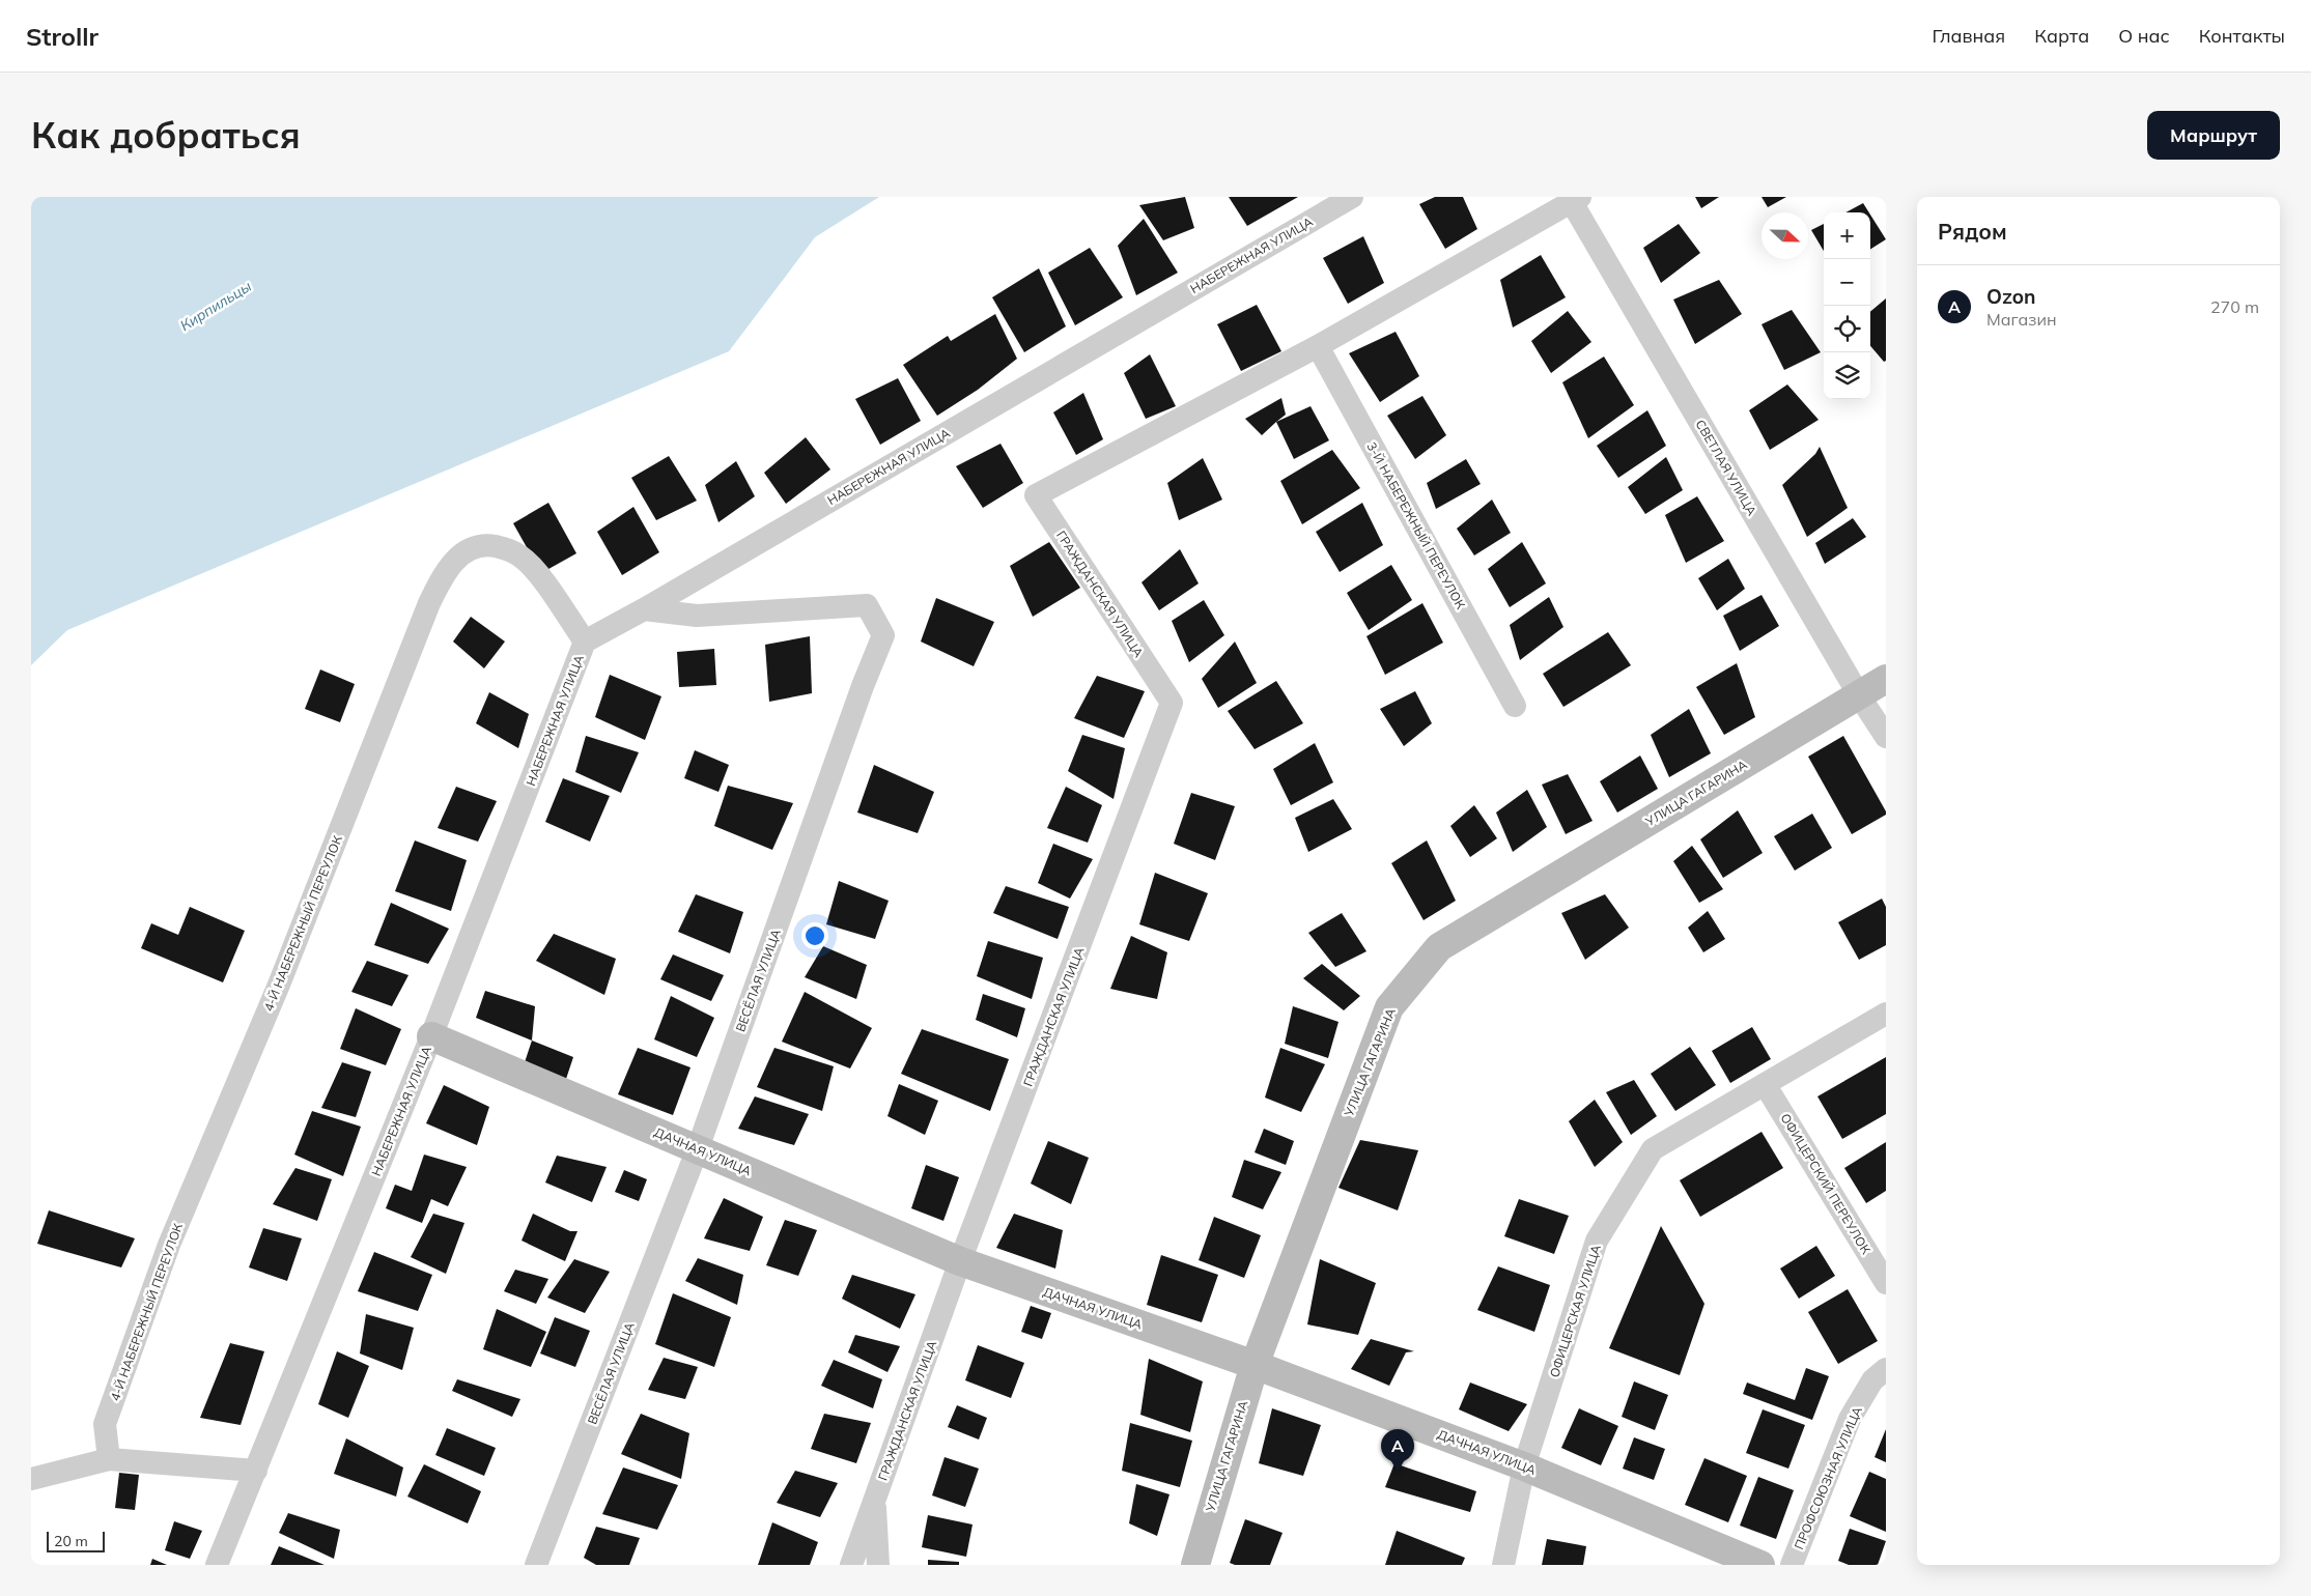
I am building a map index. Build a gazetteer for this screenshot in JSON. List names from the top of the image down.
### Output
{
  "streets": {
    "main road": ["УЛИЦА ГАГАРИНА", "ДАЧНАЯ УЛИЦА"],
    "street": [
      "НАБЕРЕЖНАЯ УЛИЦА",
      "СВЕТЛАЯ УЛИЦА",
      "3-Й НАБЕРЕЖНЫЙ ПЕРЕУЛОК",
      "ГРАЖДАНСКАЯ УЛИЦА",
      "4-Й НАБЕРЕЖНЫЙ ПЕРЕУЛОК",
      "ВЕСЁЛАЯ УЛИЦА",
      "ОФИЦЕРСКИЙ ПЕРЕУЛОК",
      "ОФИЦЕРСКАЯ УЛИЦА",
      "ПРОФСОЮЗНАЯ УЛИЦА"
    ]
  },
  "crossings": [
    ["НАБЕРЕЖНАЯ УЛИЦА", "4-Й НАБЕРЕЖНЫЙ ПЕРЕУЛОК"],
    ["НАБЕРЕЖНАЯ УЛИЦА", "ВЕСЁЛАЯ УЛИЦА"],
    ["НАБЕРЕЖНАЯ УЛИЦА", "ДАЧНАЯ УЛИЦА"],
    ["СВЕТЛАЯ УЛИЦА", "УЛИЦА ГАГАРИНА"],
    ["3-Й НАБЕРЕЖНЫЙ ПЕРЕУЛОК", "ГРАЖДАНСКАЯ УЛИЦА"],
    ["ГРАЖДАНСКАЯ УЛИЦА", "ДАЧНАЯ УЛИЦА"],
    ["УЛИЦА ГАГАРИНА", "ДАЧНАЯ УЛИЦА"],
    ["ВЕСЁЛАЯ УЛИЦА", "ДАЧНАЯ УЛИЦА"],
    ["ДАЧНАЯ УЛИЦА", "ОФИЦЕРСКАЯ УЛИЦА"],
    ["ОФИЦЕРСКИЙ ПЕРЕУЛОК", "ОФИЦЕРСКАЯ УЛИЦА"]
  ],
  "water": ["Кирпильцы"],
  "scale_bar": "20 m",
  "north": "right",
  "page": {
    "header": "Strollr",
    "nav": [
      "Главная",
      "Карта",
      "О нас",
      "Контакты"
    ],
    "buttons": "Маршрут",
    "title": "Как добраться",
    "heading": "Рядом",
    "map_buttons": ["+", "−"],
    "list": [
      {
        "mark": "A",
        "name": "Ozon",
        "note": "Магазин",
        "value": "270 m"
      }
    ],
    "pins": "A",
    "scale": "20 m"
  }
}
